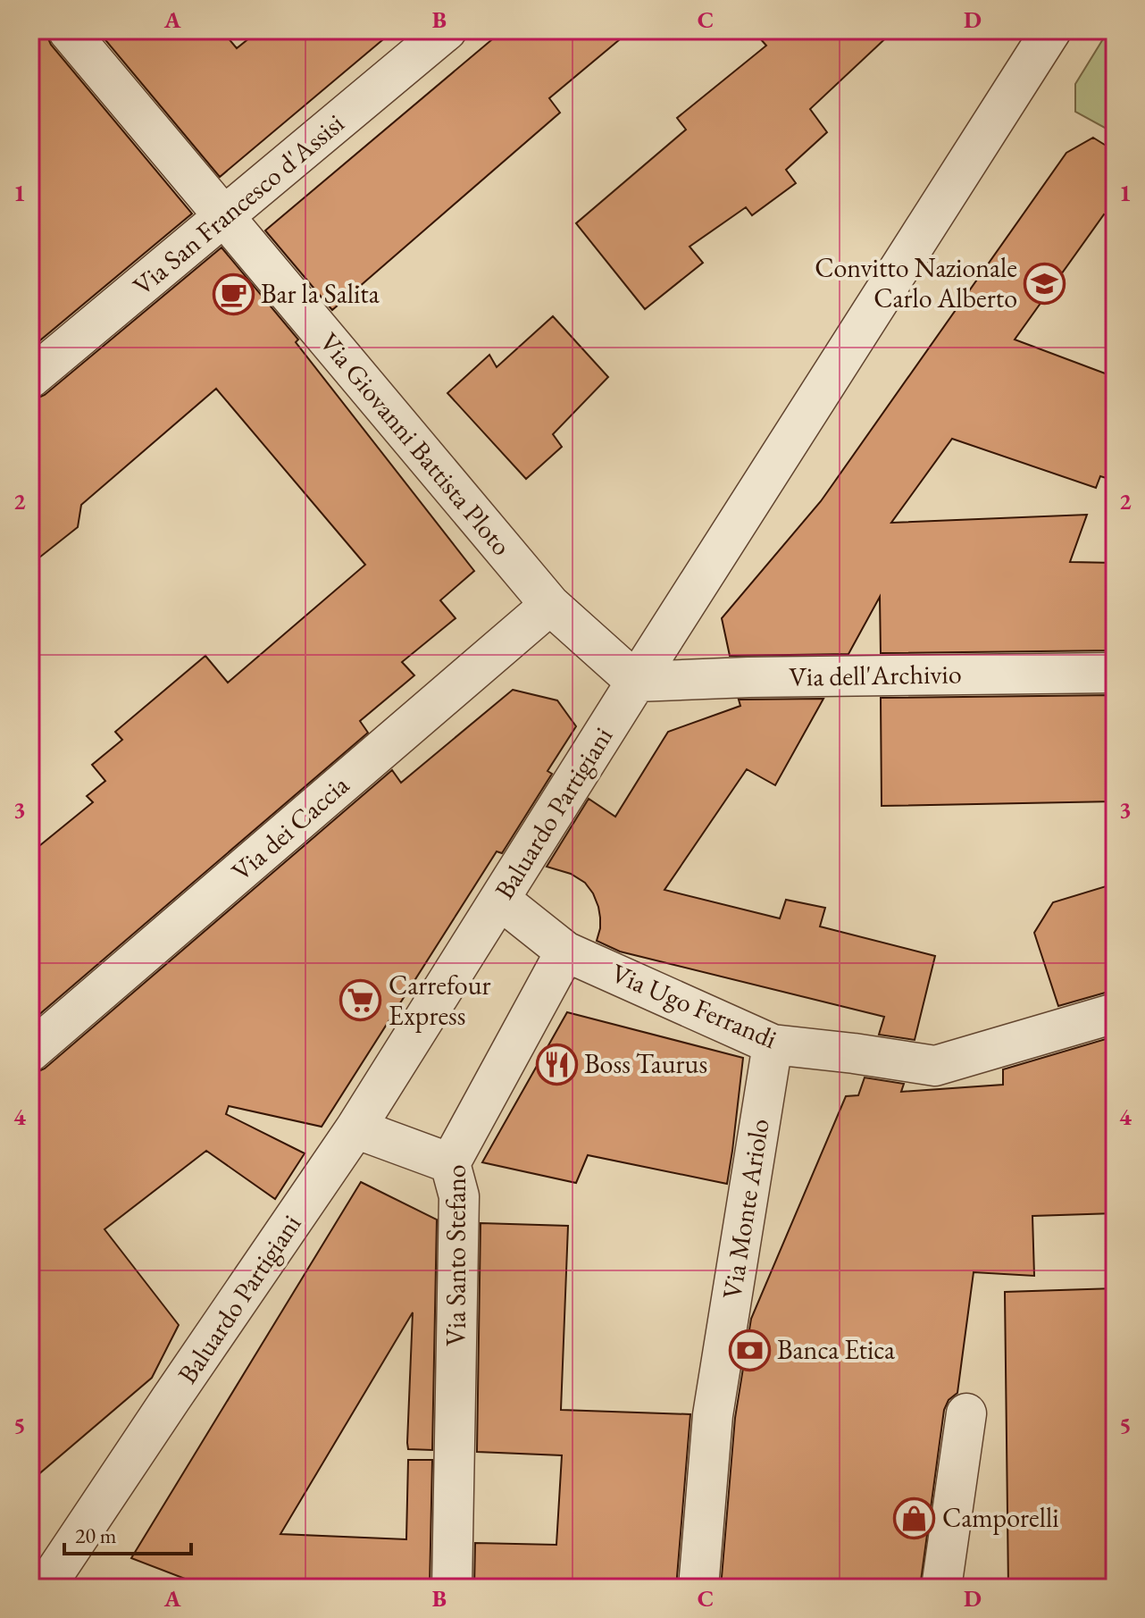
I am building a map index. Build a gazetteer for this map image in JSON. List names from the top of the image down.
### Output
{
  "streets": {
    "street": [
      "Via San Francesco d'Assisi",
      "Via Giovanni Battista Ploto",
      "Via dell'Archivio",
      "Baluardo Partigiani",
      "Via dei Caccia",
      "Via Ugo Ferrandi",
      "Via Monte Ariolo",
      "Via Santo Stefano"
    ]
  },
  "crossings": [
    ["Via San Francesco d'Assisi", "Via Giovanni Battista Ploto"],
    ["Via Giovanni Battista Ploto", "Via dell'Archivio"],
    ["Via Giovanni Battista Ploto", "Baluardo Partigiani"],
    ["Via Giovanni Battista Ploto", "Via dei Caccia"],
    ["Via dell'Archivio", "Baluardo Partigiani"],
    ["Baluardo Partigiani", "Via Ugo Ferrandi"],
    ["Via Ugo Ferrandi", "Via Monte Ariolo"],
    ["Via Ugo Ferrandi", "Via Santo Stefano"]
  ],
  "places": {
    "school or university": ["Convitto Nazionale Carlo Alberto"],
    "cafe": ["Bar la Salita"],
    "supermarket": ["Carrefour Express"],
    "restaurant": ["Boss Taurus"],
    "bank": ["Banca Etica"],
    "shop": ["Camporelli"]
  },
  "scale_bar": "20 m",
  "grid": {
    "columns": [
      "A",
      "B",
      "C",
      "D"
    ],
    "rows": [
      "1",
      "2",
      "3",
      "4",
      "5"
    ]
  }
}
